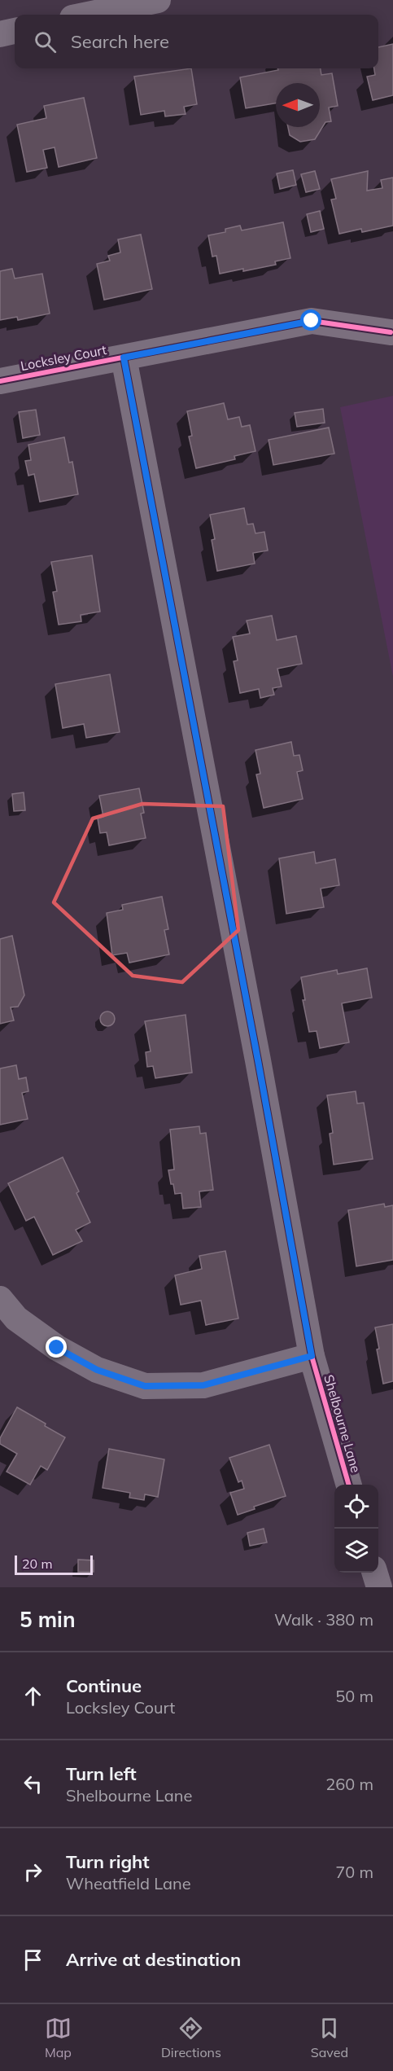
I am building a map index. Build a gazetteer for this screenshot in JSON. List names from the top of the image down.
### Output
{
  "streets": {
    "street": ["Locksley Court", "Shelbourne Lane"]
  },
  "crossings": [
    ["Locksley Court", "Shelbourne Lane"]
  ],
  "scale_bar": "20 m",
  "north": "left",
  "page": {
    "search": "Search here",
    "scale": "20 m",
    "heading": ["5 min", "Walk · 380 m"],
    "list": [
      ["Continue", "Locksley Court", "50 m"],
      ["Turn left", "Shelbourne Lane", "260 m"],
      ["Turn right", "Wheatfield Lane", "70 m"],
      "Arrive at destination"
    ],
    "nav": ["Map", "Directions", "Saved"]
  }
}
